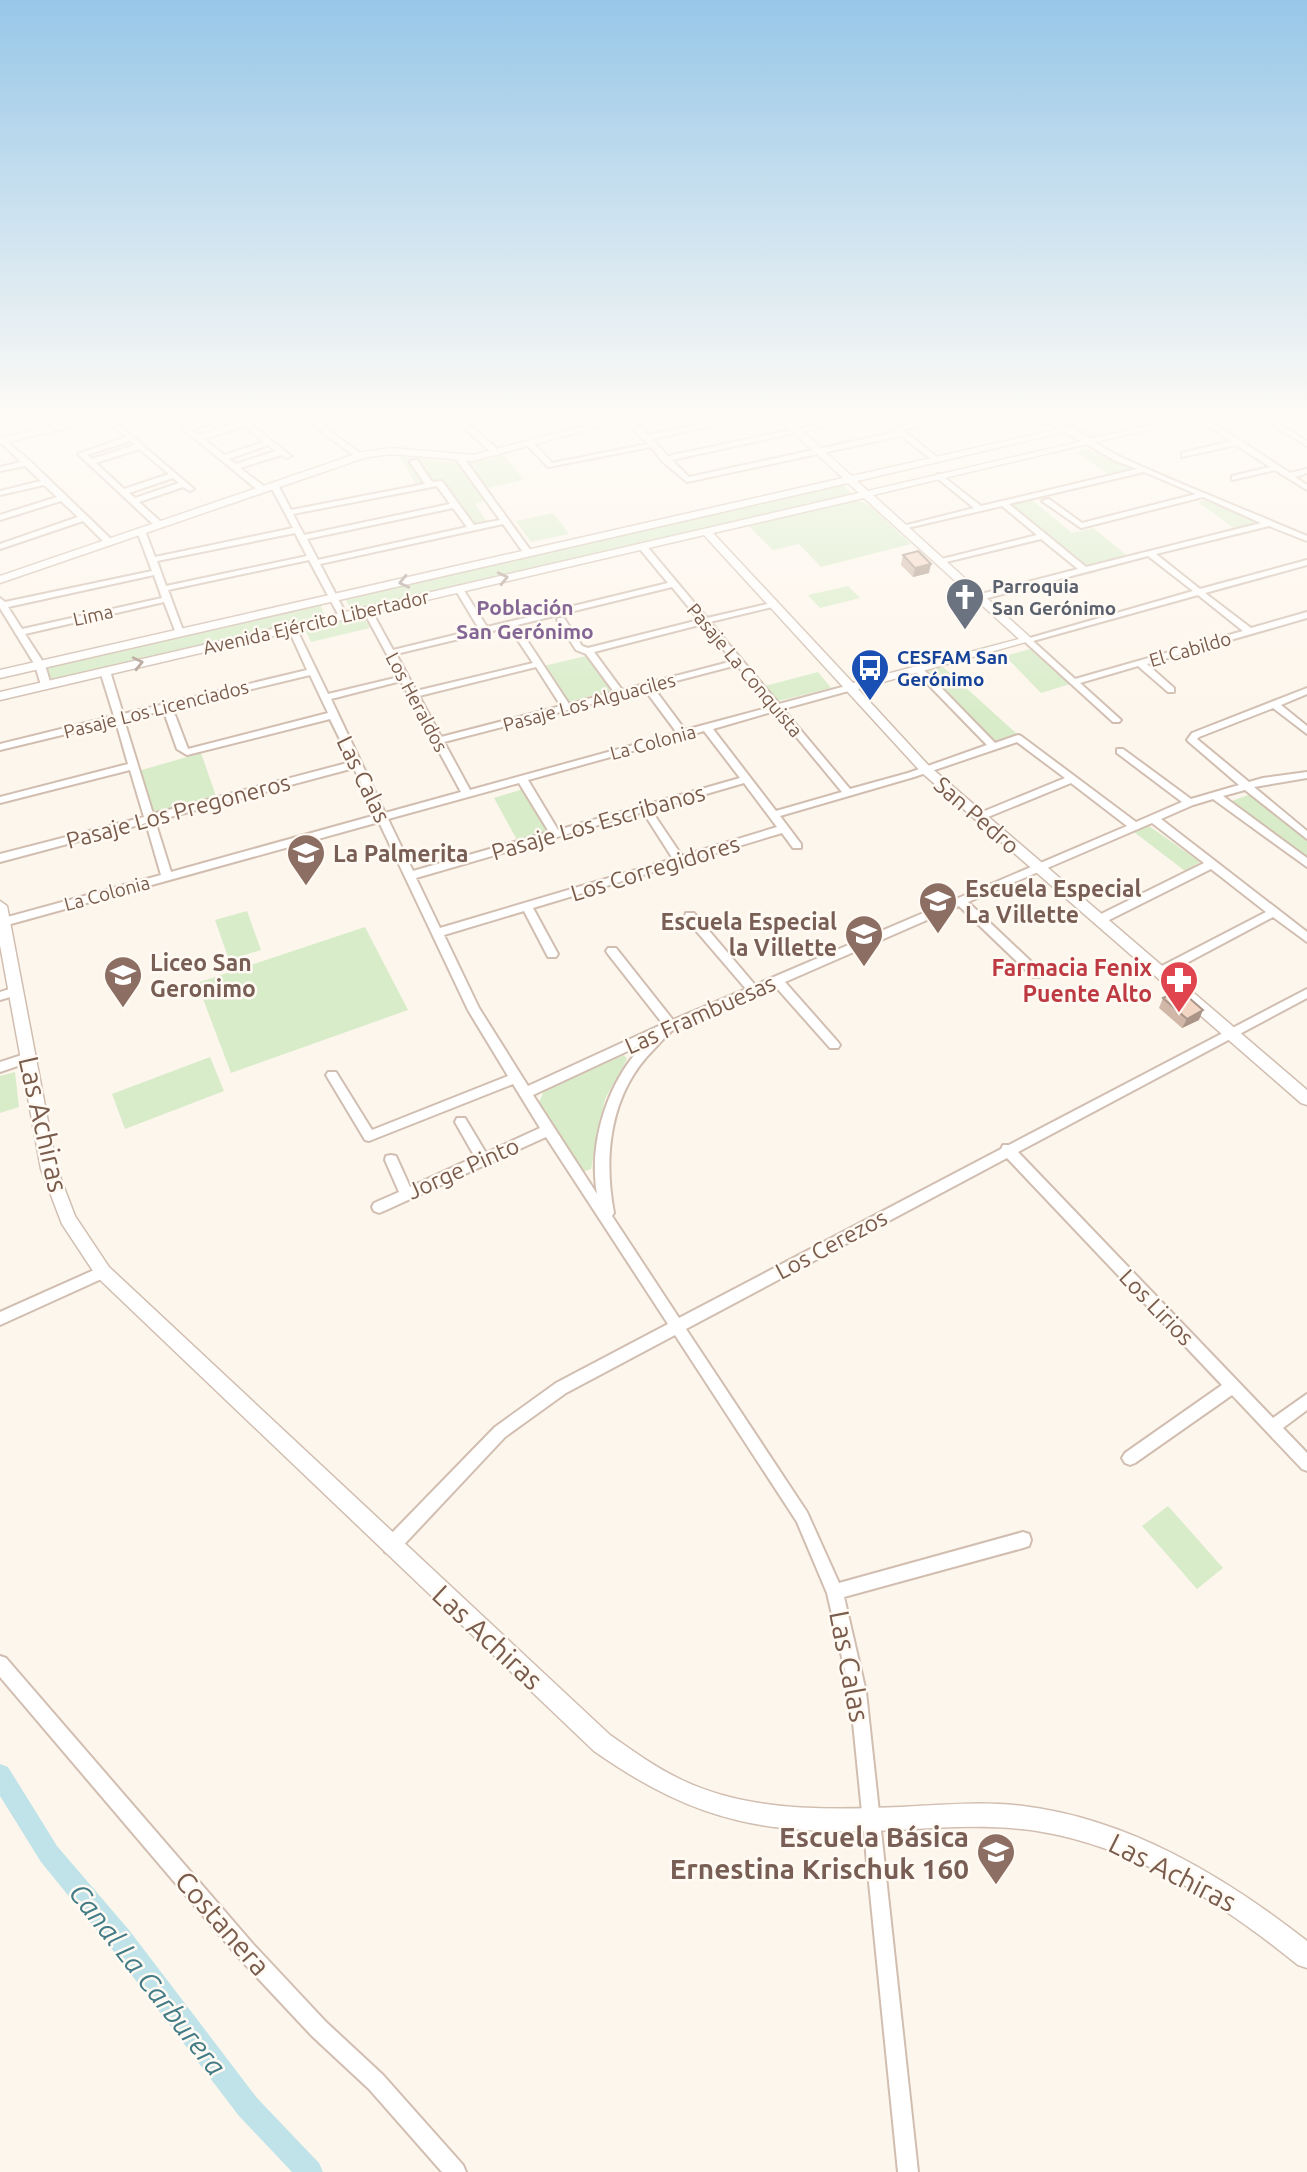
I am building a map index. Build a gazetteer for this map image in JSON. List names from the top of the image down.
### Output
{
  "streets": {
    "street": [
      "Lima",
      "Avenida Ejército Libertador",
      "El Cabildo",
      "Pasaje La Conquista",
      "Los Heraldos",
      "Pasaje Los Alguaciles",
      "Pasaje Los Licenciados",
      "La Colonia",
      "Las Calas",
      "Pasaje Los Pregoneros",
      "San Pedro",
      "Pasaje Los Escribanos",
      "Los Corregidores",
      "Las Frambuesas",
      "Las Achiras",
      "Jorge Pinto",
      "Los Cerezos",
      "Los Lirios",
      "Costanera"
    ]
  },
  "crossings": [
    ["Avenida Ejército Libertador", "Pasaje La Conquista"],
    ["Avenida Ejército Libertador", "Los Heraldos"],
    ["Avenida Ejército Libertador", "Las Calas"],
    ["Avenida Ejército Libertador", "San Pedro"],
    ["Pasaje La Conquista", "Pasaje Los Alguaciles"],
    ["Pasaje La Conquista", "La Colonia"],
    ["Los Heraldos", "Pasaje Los Alguaciles"],
    ["Los Heraldos", "La Colonia"],
    ["Pasaje Los Licenciados", "Las Calas"],
    ["La Colonia", "Las Calas"],
    ["La Colonia", "San Pedro"],
    ["La Colonia", "Las Achiras"],
    ["Las Calas", "Pasaje Los Pregoneros"],
    ["Las Calas", "Pasaje Los Escribanos"],
    ["Las Calas", "Los Corregidores"],
    ["Las Calas", "Las Frambuesas"],
    ["Las Calas", "Las Achiras"],
    ["Las Calas", "Jorge Pinto"],
    ["Las Calas", "Los Cerezos"],
    ["San Pedro", "Las Frambuesas"],
    ["San Pedro", "Los Cerezos"],
    ["Las Achiras", "Los Cerezos"],
    ["Los Cerezos", "Los Lirios"]
  ],
  "districts": ["Población San Gerónimo"],
  "water": ["Canal La Carburera"],
  "places": {
    "church": ["Parroquia San Gerónimo"],
    "bus stop": ["CESFAM San Gerónimo"],
    "school or university": [
      "La Palmerita",
      "Escuela Especial La Villette",
      "Escuela Especial la Villette",
      "Liceo San Geronimo",
      "Escuela Básica Ernestina Krischuk 160"
    ],
    "pharmacy": ["Farmacia Fenix Puente Alto"]
  }
}
